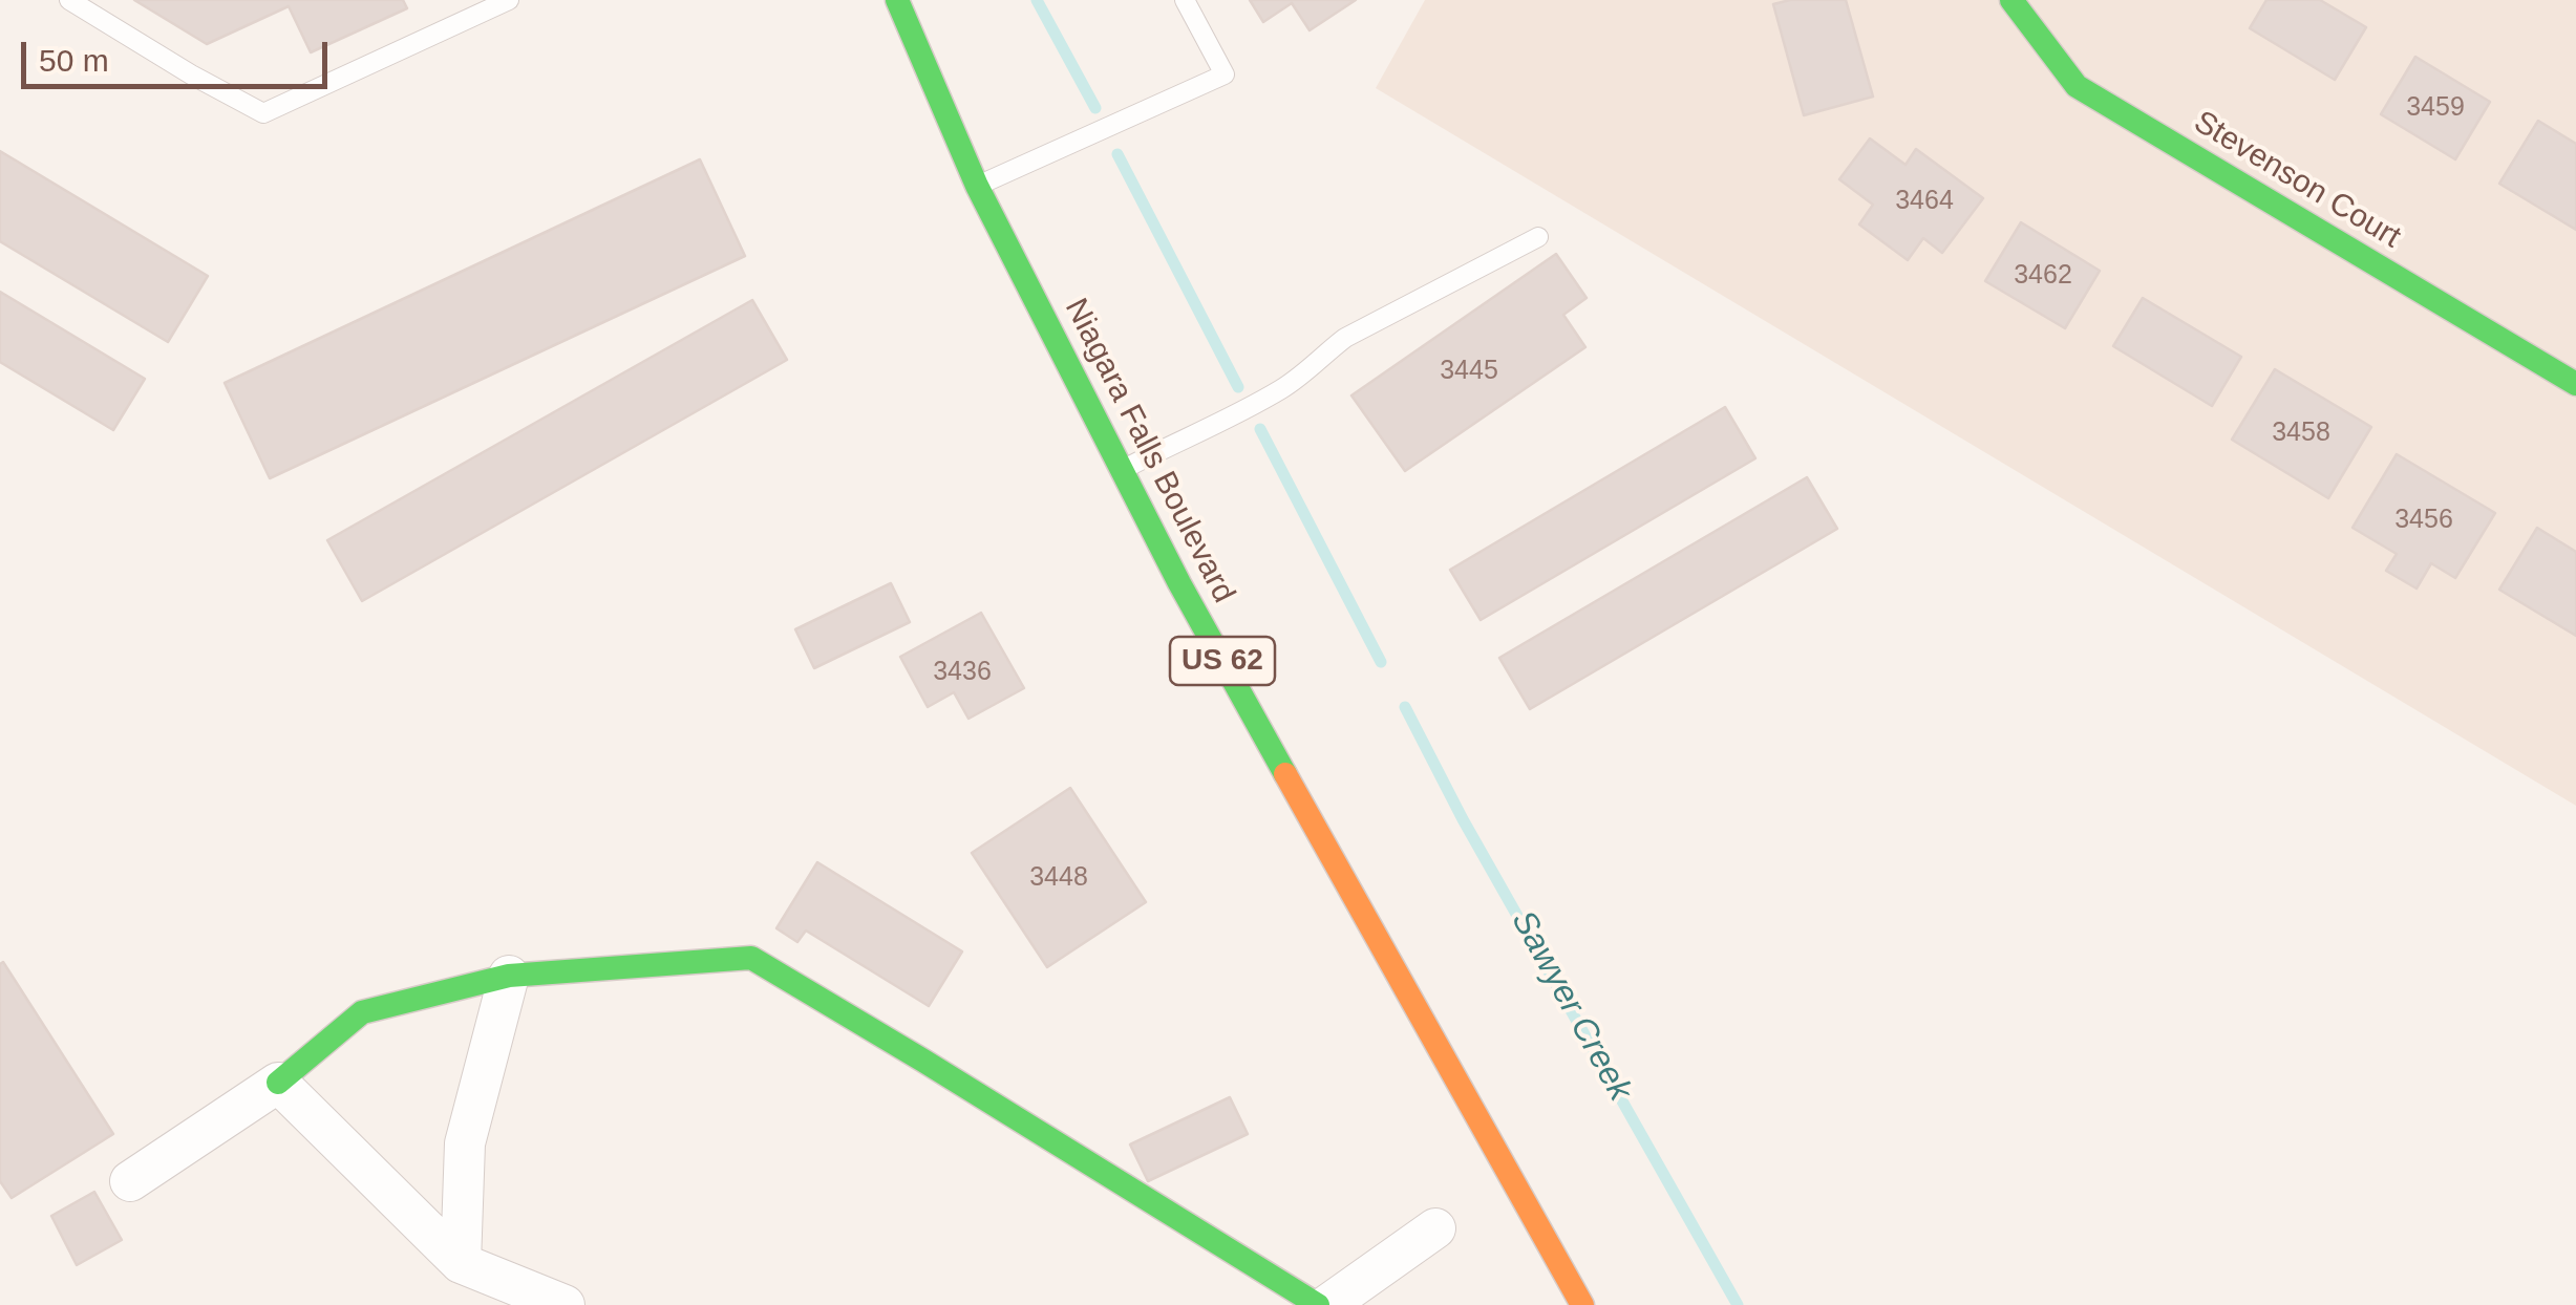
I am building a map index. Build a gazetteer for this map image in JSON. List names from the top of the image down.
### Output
{
  "streets": {
    "street": ["Stevenson Court", "Niagara Falls Boulevard", "US 62"]
  },
  "water": ["Sawyer Creek"],
  "house_numbers": [
    "3459",
    "3464",
    "3462",
    "3445",
    "3458",
    "3456",
    "3436",
    "3448"
  ],
  "scale_bar": "50 m"
}
